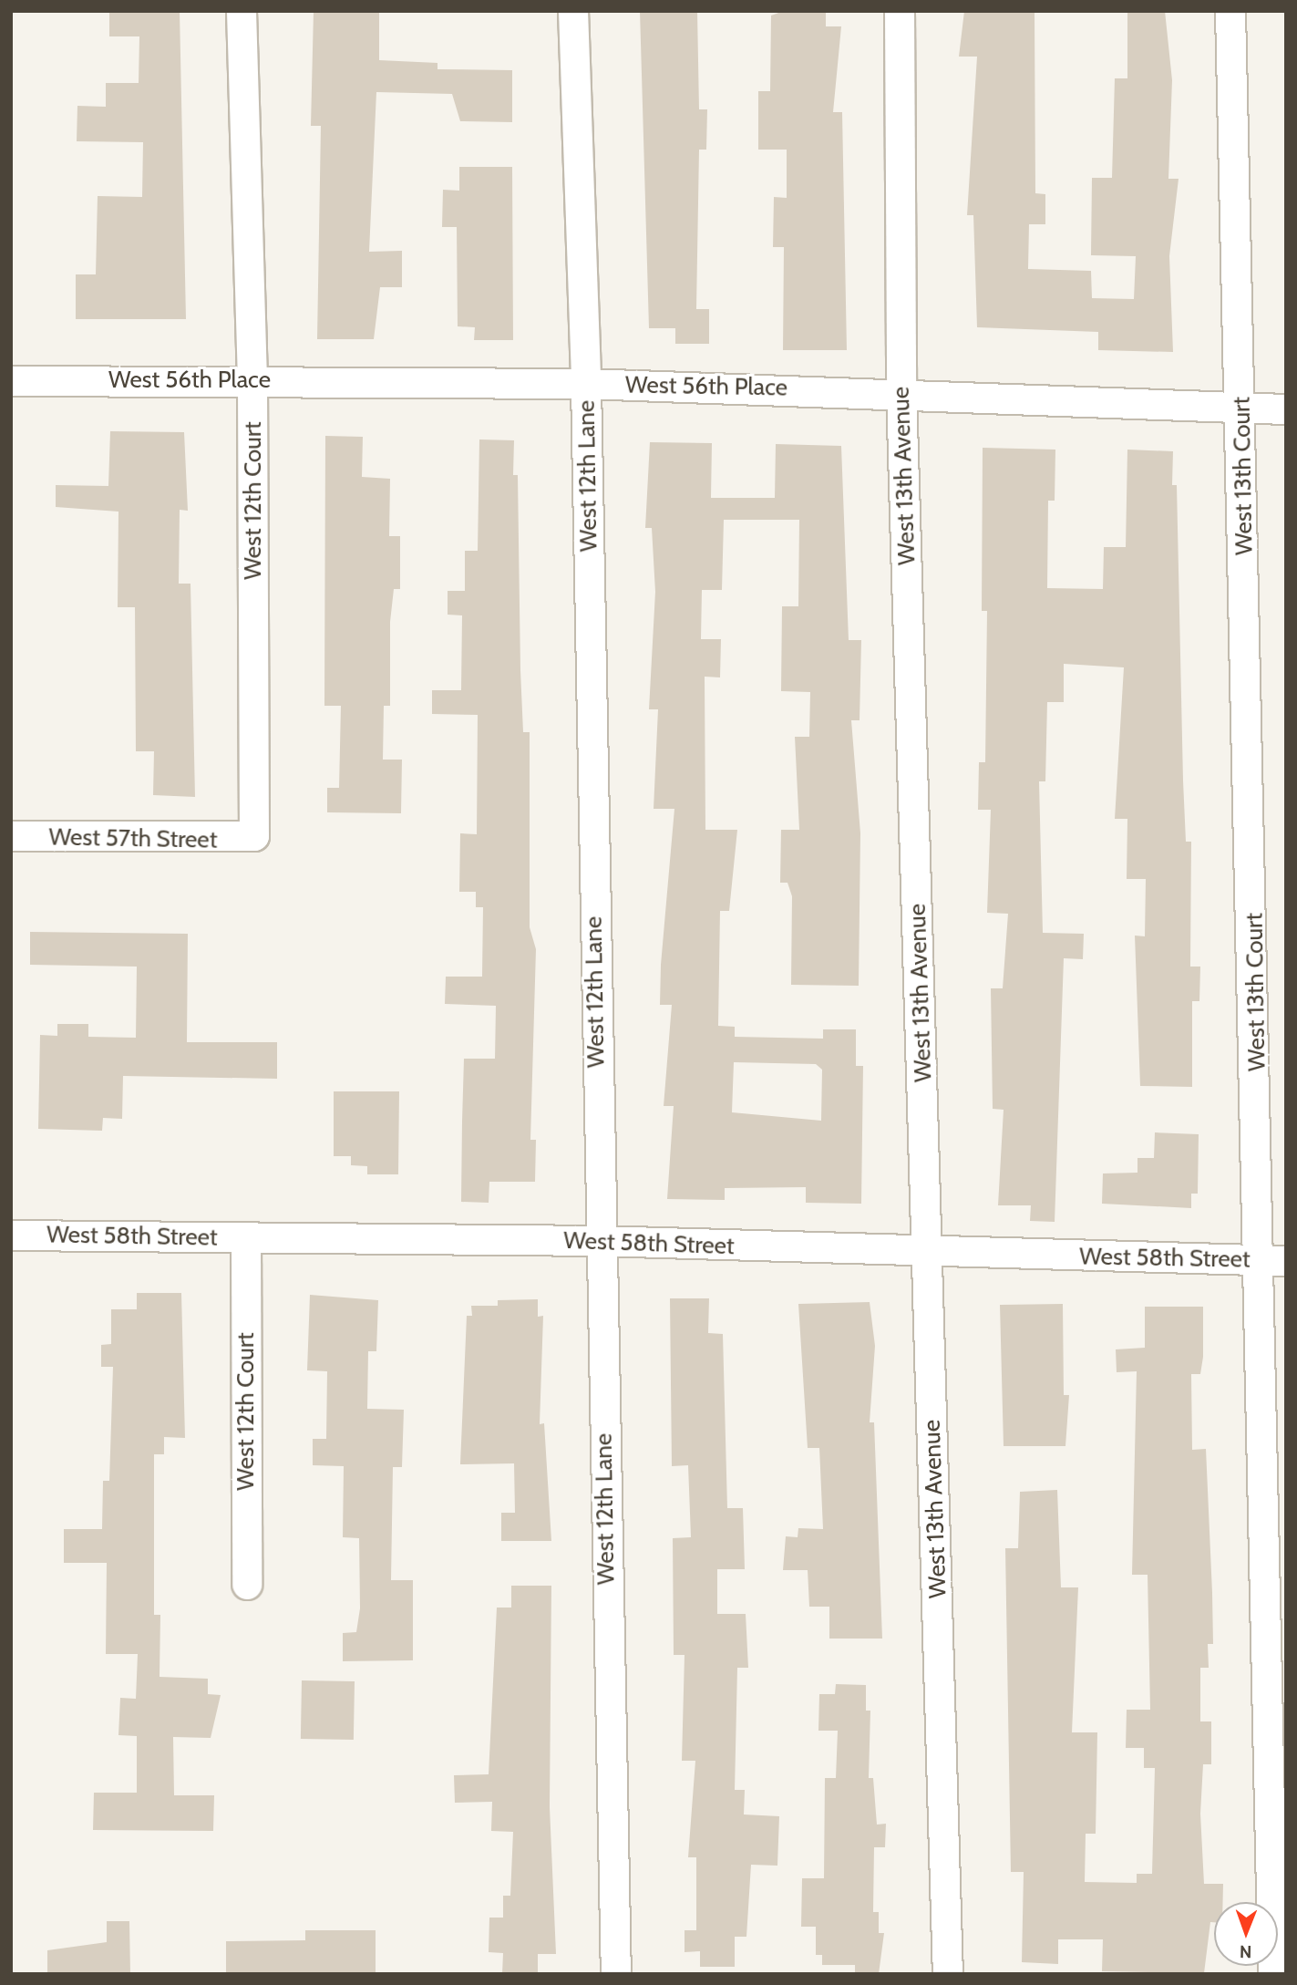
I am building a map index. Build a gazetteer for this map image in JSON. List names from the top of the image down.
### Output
{
  "streets": {
    "street": [
      "West 56th Place",
      "West 12th Lane",
      "West 13th Avenue",
      "West 13th Court",
      "West 12th Court",
      "West 57th Street",
      "West 58th Street"
    ]
  },
  "crossings": [
    ["West 56th Place", "West 12th Lane"],
    ["West 56th Place", "West 13th Avenue"],
    ["West 56th Place", "West 13th Court"],
    ["West 56th Place", "West 12th Court"],
    ["West 12th Lane", "West 58th Street"],
    ["West 13th Avenue", "West 58th Street"],
    ["West 13th Court", "West 58th Street"],
    ["West 12th Court", "West 57th Street"],
    ["West 12th Court", "West 58th Street"]
  ],
  "north": "bottom"
}
